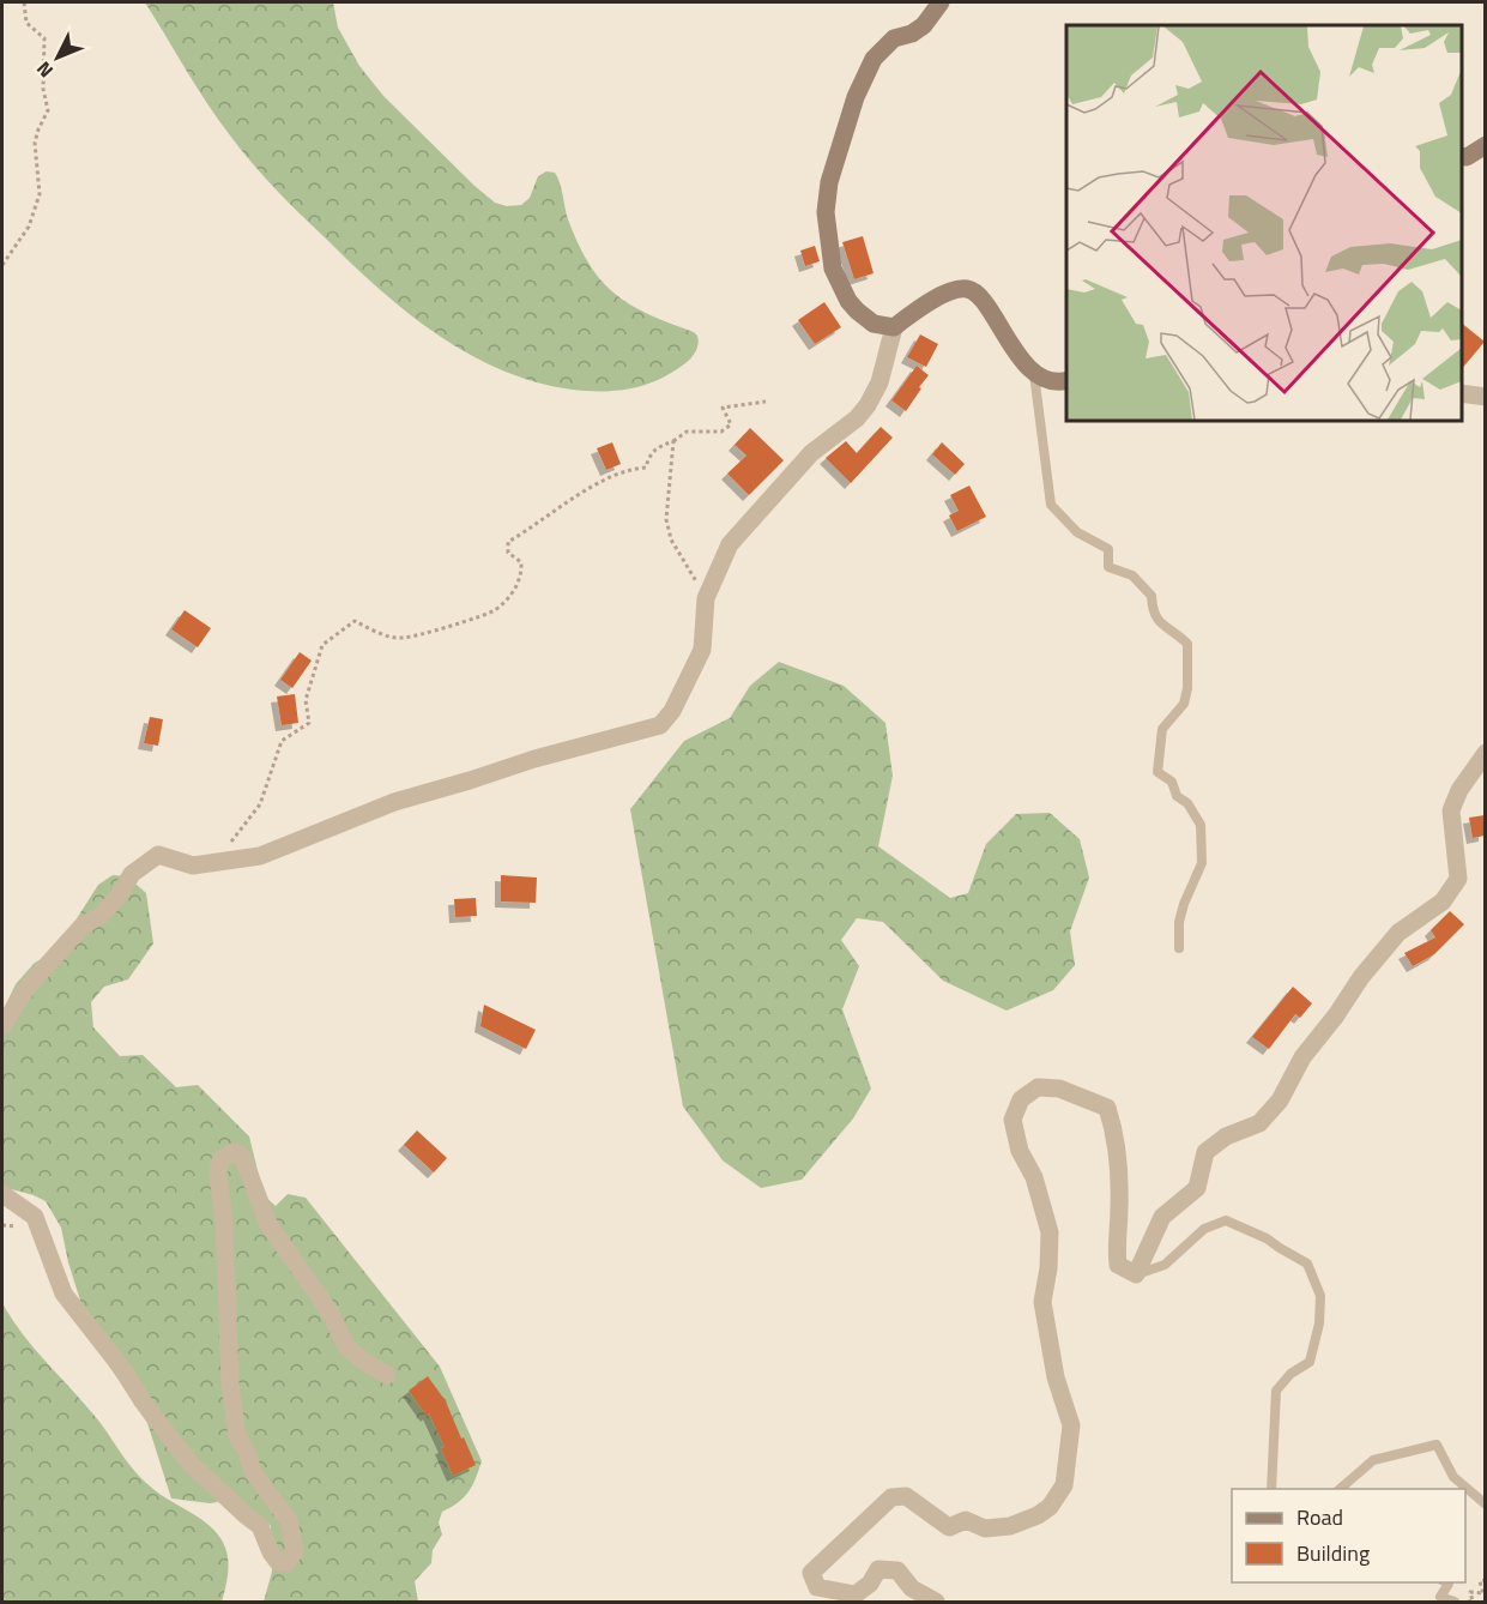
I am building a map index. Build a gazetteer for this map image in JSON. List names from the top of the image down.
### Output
{
  "legend": ["Road", "Building"],
  "north": "bottom left"
}
